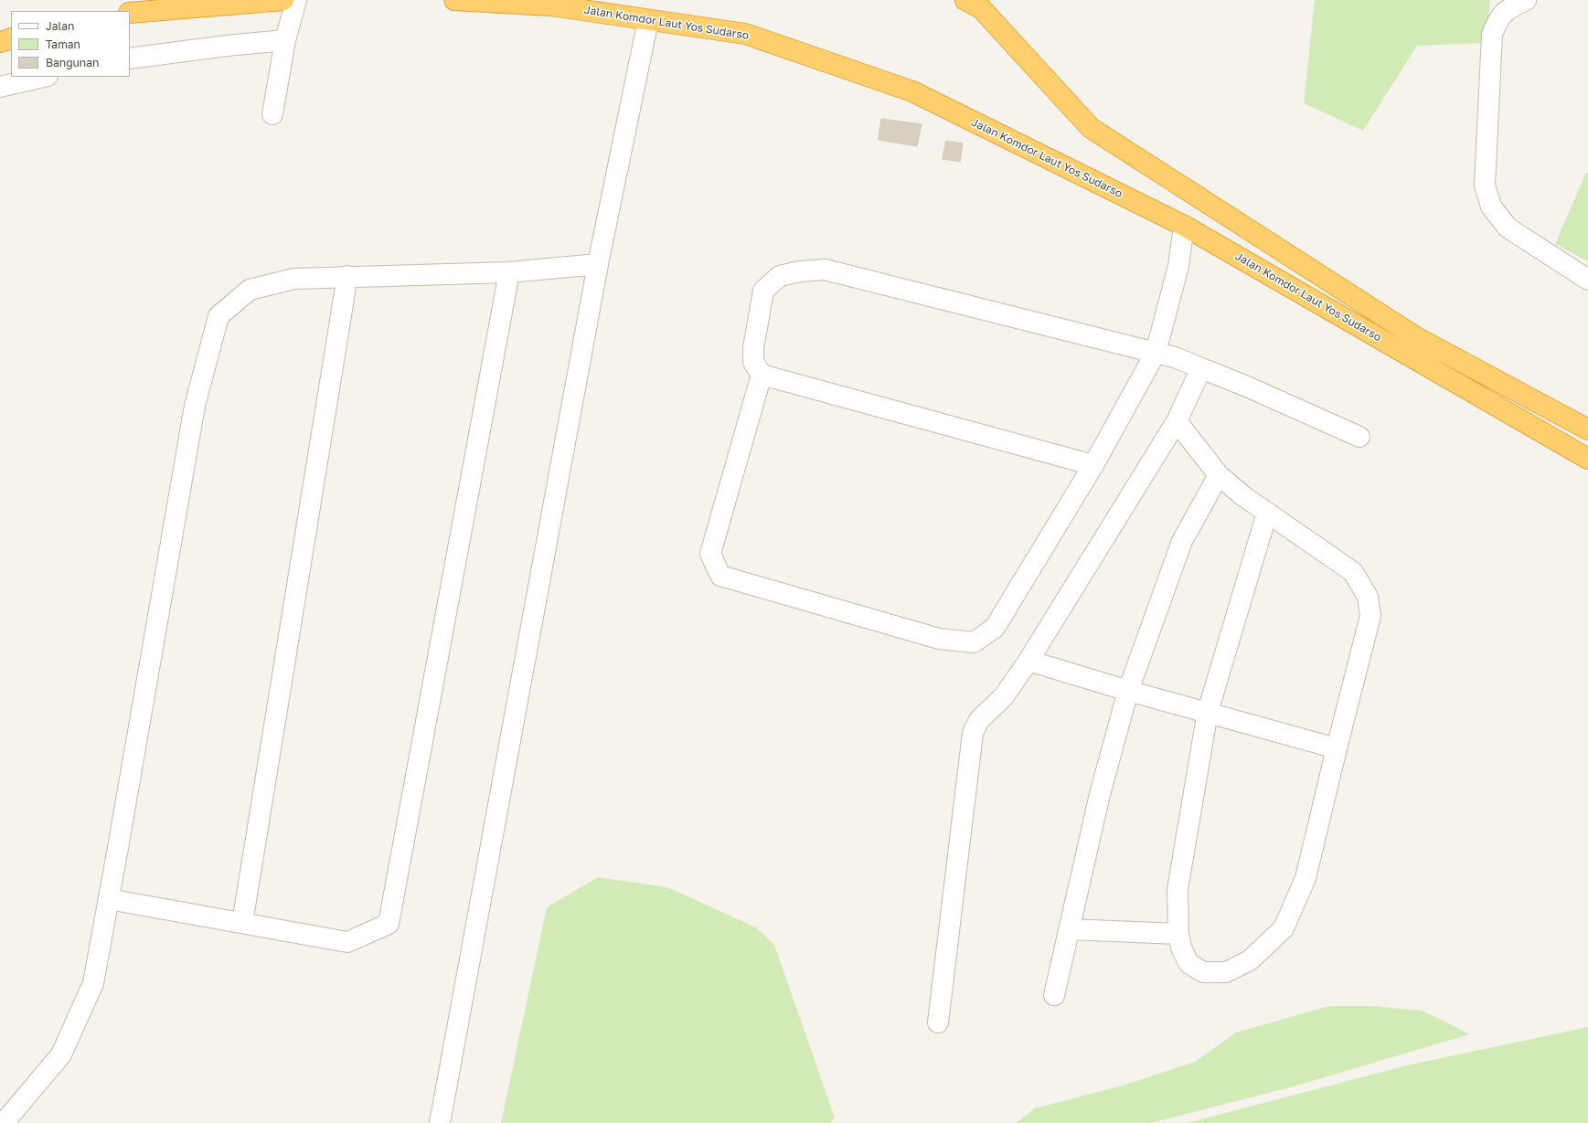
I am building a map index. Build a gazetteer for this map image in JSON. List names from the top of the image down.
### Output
{
  "streets": {
    "highway": ["Jalan Komdor Laut Yos Sudarso"]
  },
  "legend": ["Jalan", "Taman", "Bangunan"]
}
